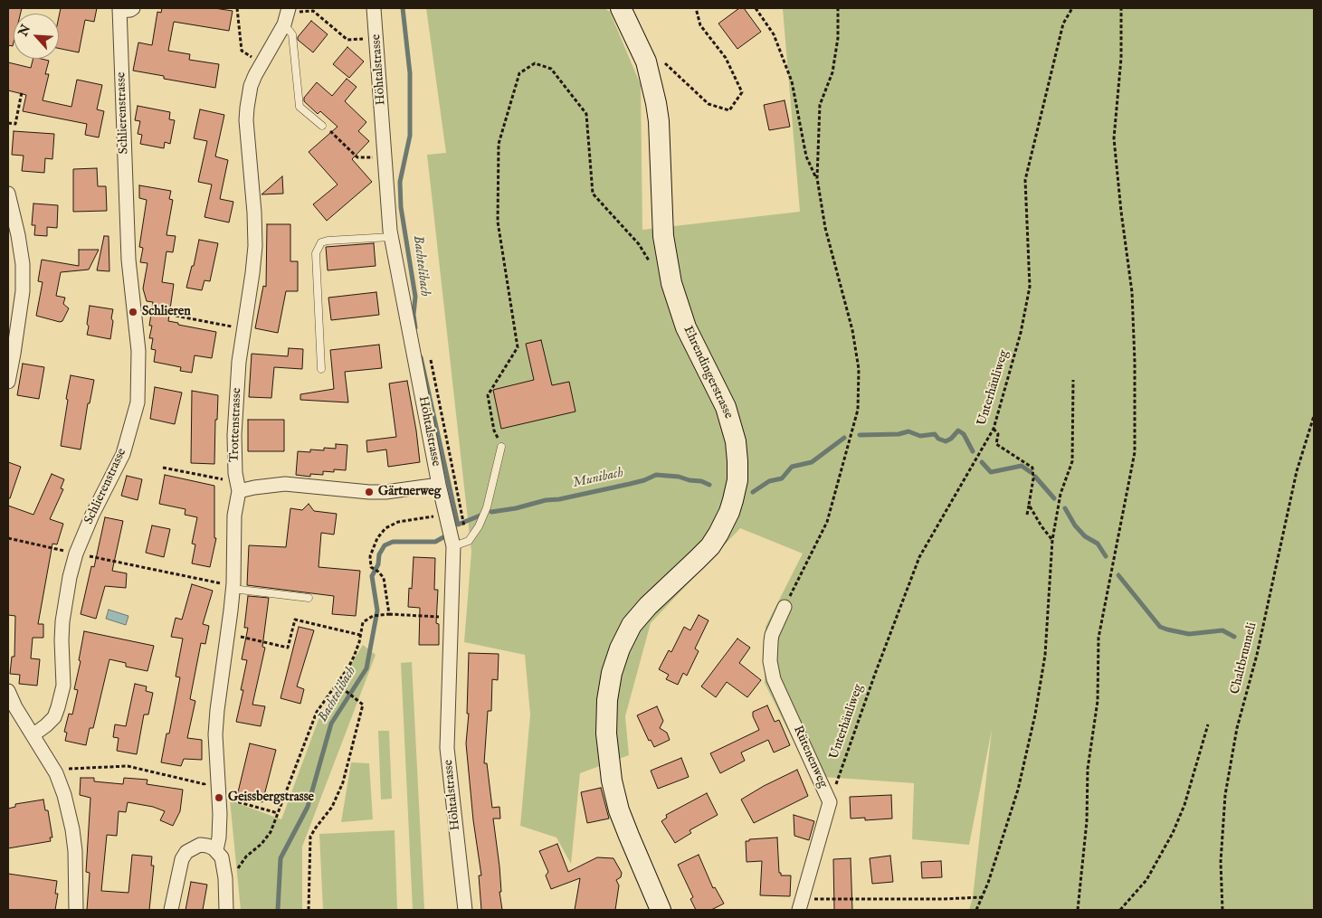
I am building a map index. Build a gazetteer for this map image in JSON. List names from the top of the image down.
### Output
{
  "streets": {
    "main road": ["Ehrendingerstrasse"],
    "street": [
      "Höhtalstrasse",
      "Schlierenstrasse",
      "Trottenstrasse",
      "Rütenenweg"
    ],
    "path": ["Unterhäuliweg", "Chaltbrunneli"]
  },
  "crossings": [
    ["Unterhäuliweg", "Rütenenweg"]
  ],
  "water": ["Bachtelibach", "Munibach"],
  "places": ["Schlieren", "Gärtnerweg", "Geissbergstrasse"],
  "north": "top left"
}
